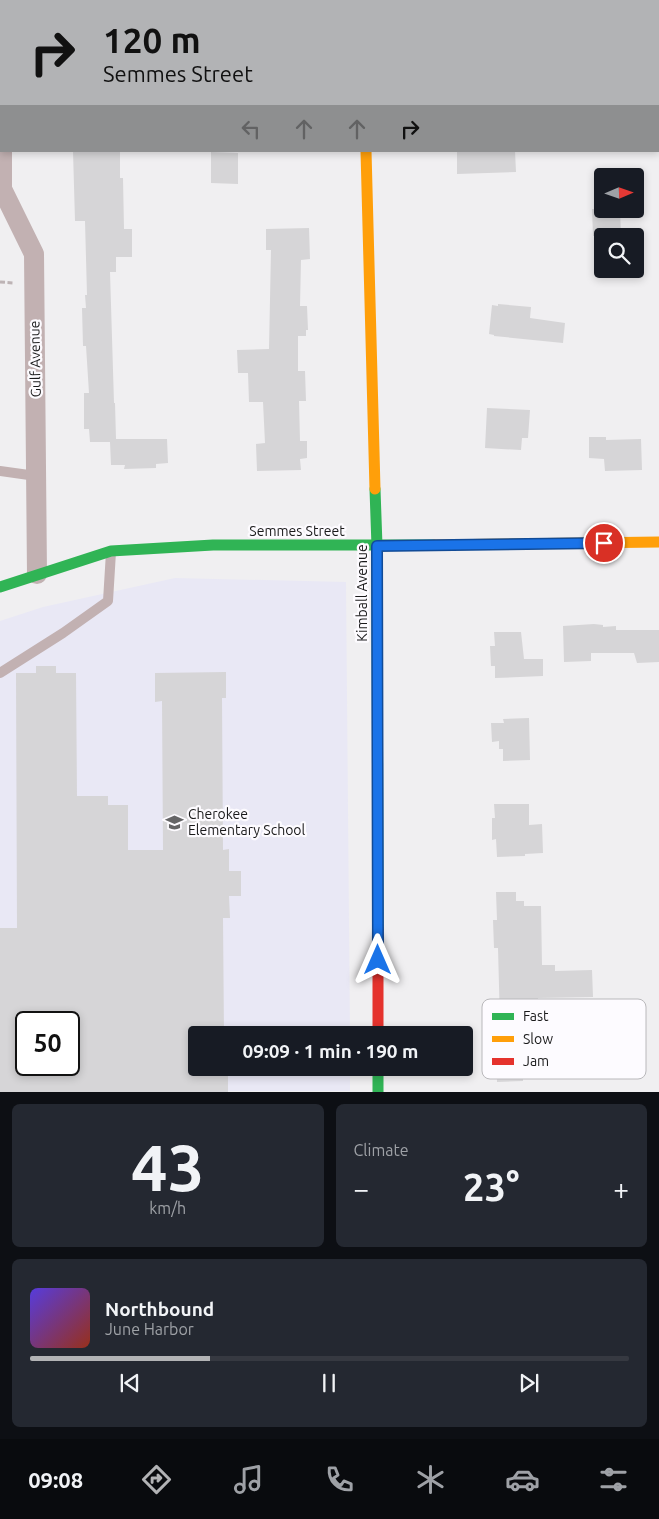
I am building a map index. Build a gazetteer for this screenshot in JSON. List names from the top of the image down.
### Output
{
  "streets": {
    "main road": ["Semmes Street", "Kimball Avenue"],
    "street": ["Gulf Avenue"]
  },
  "crossings": [
    ["Gulf Avenue", "Semmes Street"],
    ["Semmes Street", "Kimball Avenue"]
  ],
  "places": {
    "school or university": ["Cherokee Elementary School"]
  },
  "legend": ["Fast", "Slow", "Jam"],
  "north": "right",
  "page": {
    "turn": ["120 m", "Semmes Street"],
    "limit": "50",
    "trip": "09:09 · 1 min · 190 m",
    "tile": [
      ["43", "km/h"],
      "Climate"
    ],
    "heat": ["−", "23°", "+"],
    "song": ["Northbound", "June Harbor"],
    "tabs": "09:08"
  }
}
